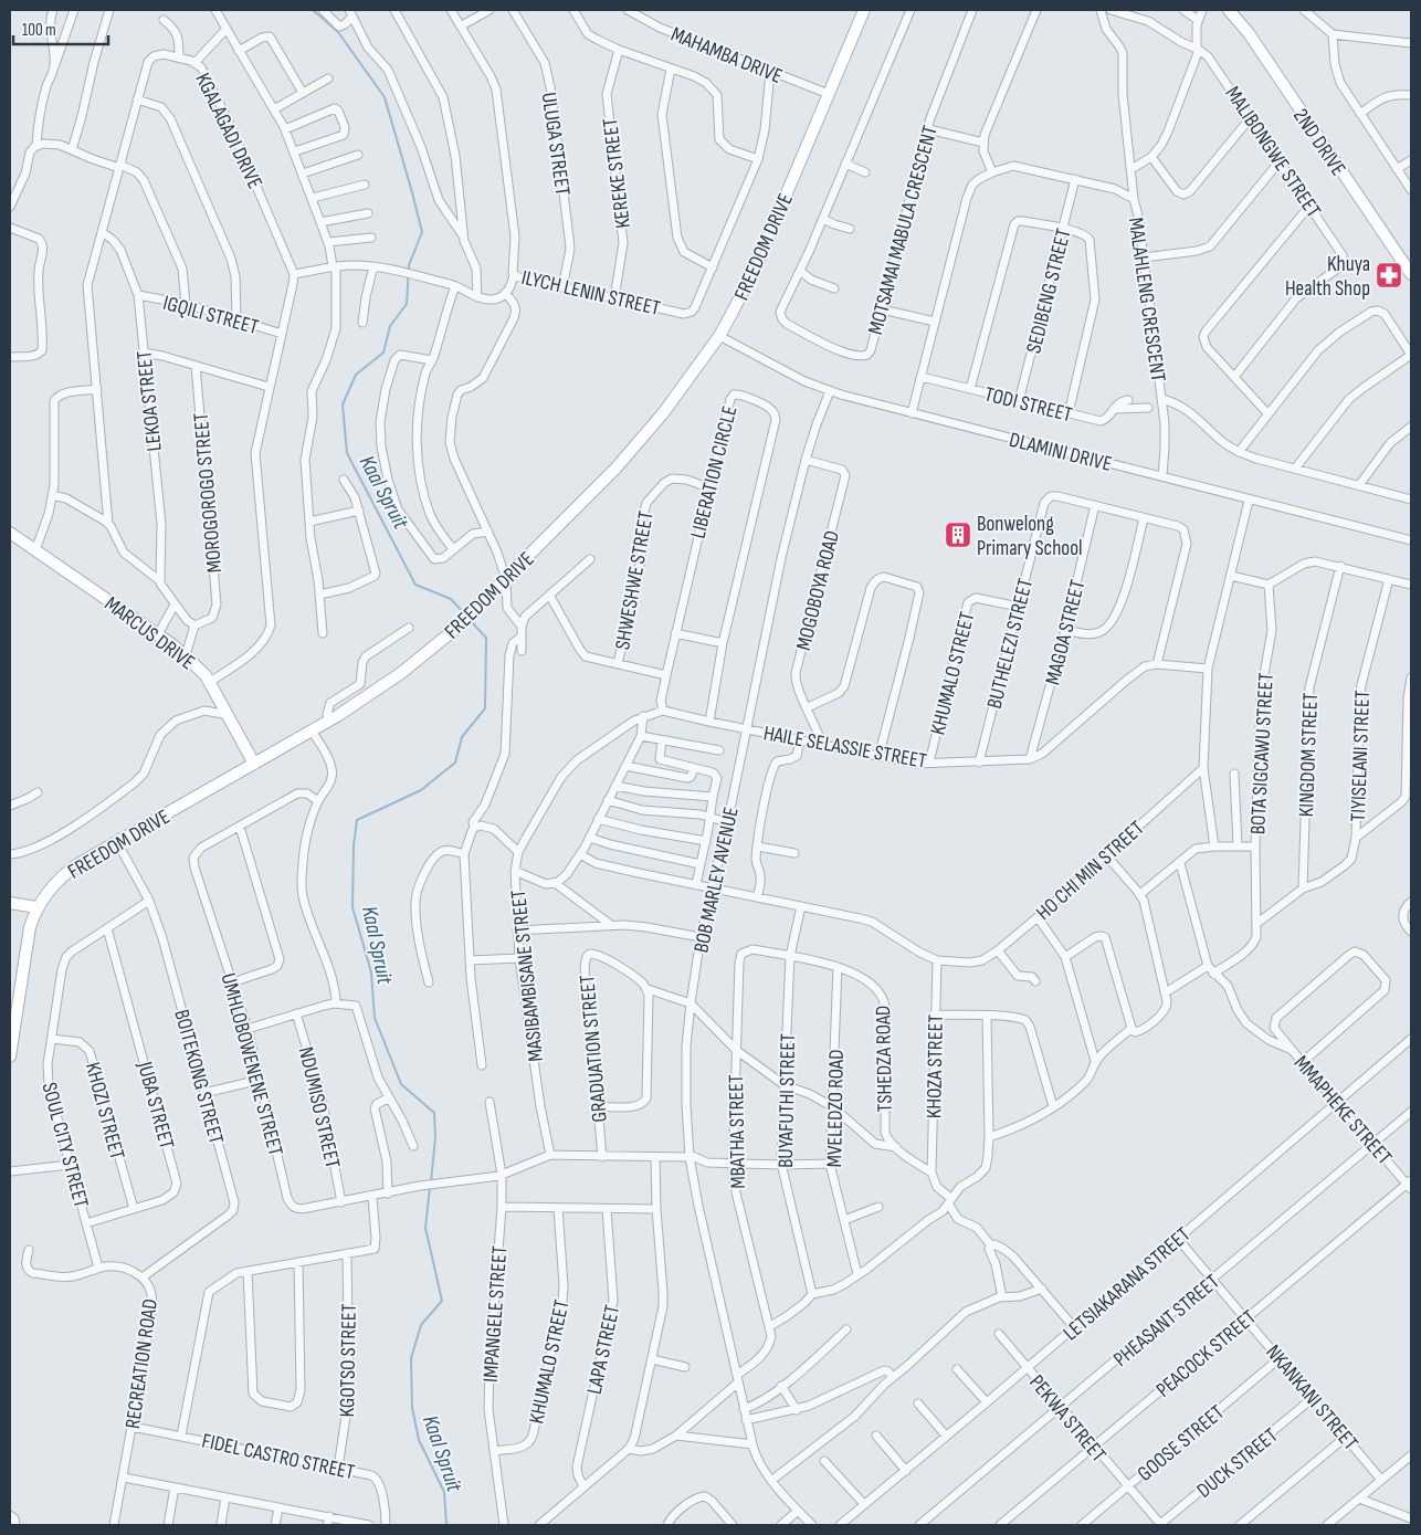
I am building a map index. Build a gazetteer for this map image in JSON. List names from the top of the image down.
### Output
{
  "streets": {
    "street": [
      "MAHAMBA DRIVE",
      "KGALAGADI DRIVE",
      "2ND DRIVE",
      "ULUGA STREET",
      "MALIBONGWE STREET",
      "KEREKE STREET",
      "MOTSAMAI MABULA CRESCENT",
      "FREEDOM DRIVE",
      "SEDIBENG STREET",
      "ILYCH LENIN STREET",
      "MALAHLENG CRESCENT",
      "IGQILI STREET",
      "LEKOA STREET",
      "TODI STREET",
      "DLAMINI DRIVE",
      "LIBERATION CIRCLE",
      "MOROGOROGO STREET",
      "SHWESHWE STREET",
      "MOGOBOYA ROAD",
      "MARCUS DRIVE",
      "MAGOA STREET",
      "BUTHELEZI STREET",
      "KHUMALO STREET",
      "HAILE SELASSIE STREET",
      "BOTA SIGCAWU STREET",
      "KINGDOM STREET",
      "TIYISELANI STREET",
      "HO CHI MIN STREET",
      "BOB MARLEY AVENUE",
      "MASIBAMBISANE STREET",
      "GRADUATION STREET",
      "TSHEDZA ROAD",
      "UMHLOBOWENENE STREET",
      "KHOZA STREET",
      "BOITEKONG STREET",
      "BUYAFUTHI STREET",
      "JUBA STREET",
      "NDUMISO STREET",
      "MVELEDZO ROAD",
      "MMAPHEKE STREET",
      "KHOZI STREET",
      "MBATHA STREET",
      "SOUL CITY STREET",
      "LETSIAKARANA STREET",
      "IMPANGELE STREET",
      "PHEASANT STREET",
      "LAPA STREET",
      "PEACOCK STREET",
      "KGOTSO STREET",
      "RECREATION ROAD",
      "NKANKANI STREET",
      "PEKWA STREET",
      "GOOSE STREET",
      "FIDEL CASTRO STREET",
      "DUCK STREET"
    ]
  },
  "crossings": [
    ["MAHAMBA DRIVE", "FREEDOM DRIVE"],
    ["MAHAMBA DRIVE", "ILYCH LENIN STREET"],
    ["KGALAGADI DRIVE", "LEKOA STREET"],
    ["ULUGA STREET", "ILYCH LENIN STREET"],
    ["KEREKE STREET", "ILYCH LENIN STREET"],
    ["FREEDOM DRIVE", "DLAMINI DRIVE"],
    ["FREEDOM DRIVE", "MARCUS DRIVE"],
    ["FREEDOM DRIVE", "BOITEKONG STREET"],
    ["SEDIBENG STREET", "MALAHLENG CRESCENT"],
    ["SEDIBENG STREET", "TODI STREET"],
    ["MALAHLENG CRESCENT", "TODI STREET"],
    ["MALAHLENG CRESCENT", "DLAMINI DRIVE"],
    ["IGQILI STREET", "LEKOA STREET"],
    ["DLAMINI DRIVE", "BOB MARLEY AVENUE"],
    ["LIBERATION CIRCLE", "SHWESHWE STREET"],
    ["LIBERATION CIRCLE", "MASIBAMBISANE STREET"],
    ["MOGOBOYA ROAD", "HAILE SELASSIE STREET"],
    ["MOGOBOYA ROAD", "BOB MARLEY AVENUE"],
    ["MAGOA STREET", "BUTHELEZI STREET"],
    ["MAGOA STREET", "HAILE SELASSIE STREET"],
    ["BUTHELEZI STREET", "KHUMALO STREET"],
    ["BUTHELEZI STREET", "HAILE SELASSIE STREET"],
    ["KHUMALO STREET", "HAILE SELASSIE STREET"],
    ["KHUMALO STREET", "IMPANGELE STREET"],
    ["HAILE SELASSIE STREET", "BOB MARLEY AVENUE"],
    ["HAILE SELASSIE STREET", "MASIBAMBISANE STREET"],
    ["BOTA SIGCAWU STREET", "MMAPHEKE STREET"],
    ["KINGDOM STREET", "TIYISELANI STREET"],
    ["HO CHI MIN STREET", "BOB MARLEY AVENUE"],
    ["HO CHI MIN STREET", "KHOZA STREET"],
    ["HO CHI MIN STREET", "BUYAFUTHI STREET"],
    ["BOB MARLEY AVENUE", "MASIBAMBISANE STREET"],
    ["BOB MARLEY AVENUE", "MBATHA STREET"],
    ["MASIBAMBISANE STREET", "UMHLOBOWENENE STREET"],
    ["TSHEDZA ROAD", "BUYAFUTHI STREET"],
    ["TSHEDZA ROAD", "MVELEDZO ROAD"],
    ["TSHEDZA ROAD", "MBATHA STREET"],
    ["UMHLOBOWENENE STREET", "NDUMISO STREET"],
    ["UMHLOBOWENENE STREET", "IMPANGELE STREET"],
    ["BOITEKONG STREET", "SOUL CITY STREET"],
    ["BOITEKONG STREET", "RECREATION ROAD"],
    ["BUYAFUTHI STREET", "MBATHA STREET"],
    ["JUBA STREET", "KHOZI STREET"],
    ["JUBA STREET", "SOUL CITY STREET"],
    ["MMAPHEKE STREET", "LETSIAKARANA STREET"],
    ["MMAPHEKE STREET", "PHEASANT STREET"],
    ["MMAPHEKE STREET", "PEACOCK STREET"],
    ["KHOZI STREET", "SOUL CITY STREET"],
    ["SOUL CITY STREET", "RECREATION ROAD"],
    ["LETSIAKARANA STREET", "NKANKANI STREET"],
    ["LETSIAKARANA STREET", "PEKWA STREET"],
    ["PHEASANT STREET", "NKANKANI STREET"],
    ["PHEASANT STREET", "PEKWA STREET"],
    ["PEACOCK STREET", "NKANKANI STREET"],
    ["PEACOCK STREET", "PEKWA STREET"],
    ["KGOTSO STREET", "FIDEL CASTRO STREET"],
    ["RECREATION ROAD", "FIDEL CASTRO STREET"],
    ["NKANKANI STREET", "GOOSE STREET"],
    ["NKANKANI STREET", "DUCK STREET"],
    ["PEKWA STREET", "GOOSE STREET"],
    ["PEKWA STREET", "DUCK STREET"]
  ],
  "water": ["Kaal Spruit"],
  "places": {
    "pharmacy": ["Khuya Health Shop"],
    "building": ["Bonwelong Primary School"]
  },
  "scale_bar": "100 m"
}
